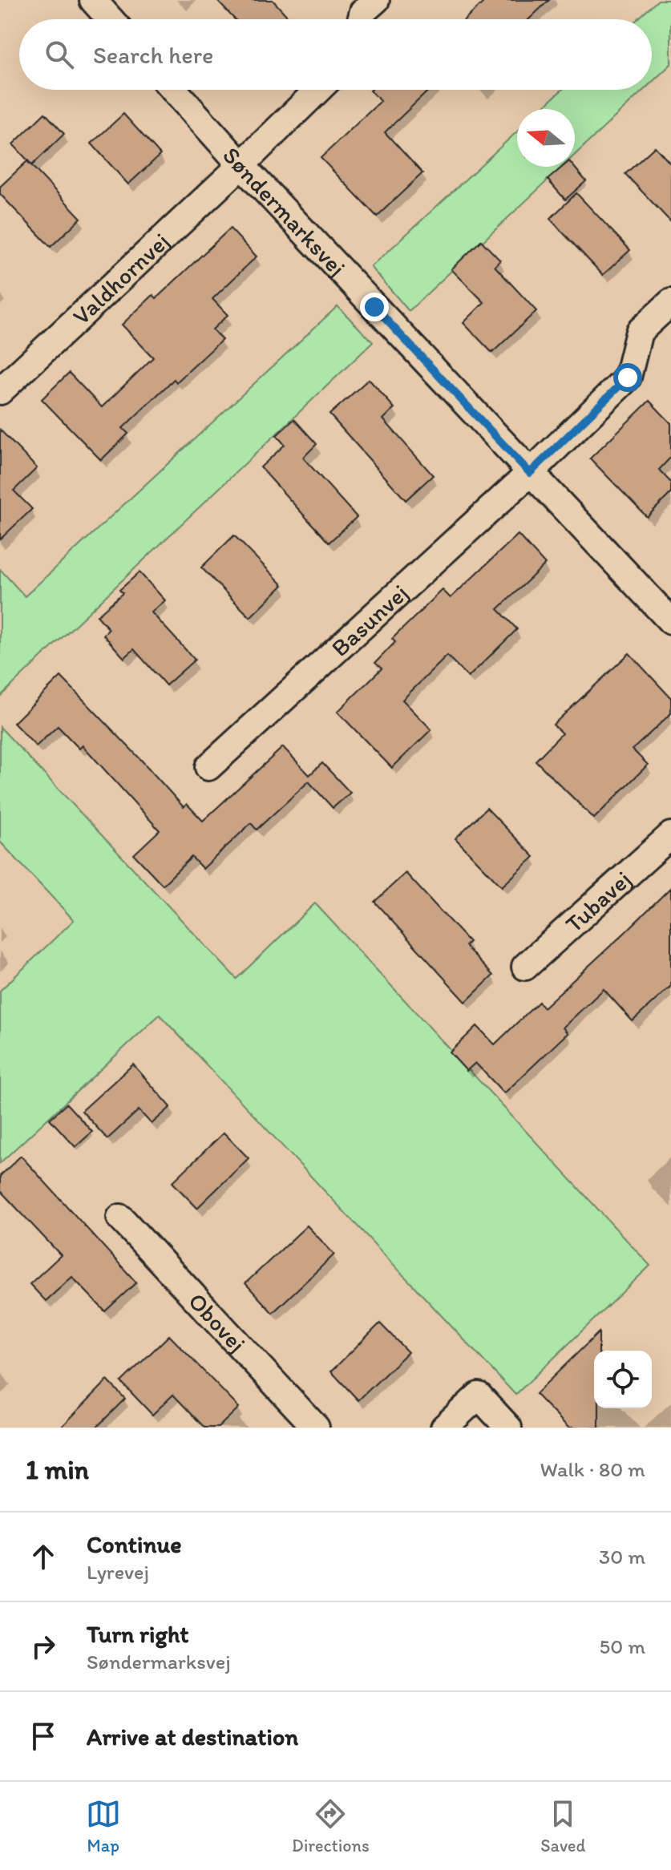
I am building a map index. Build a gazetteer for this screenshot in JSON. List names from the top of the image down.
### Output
{
  "streets": {
    "street": [
      "Søndermarksvej",
      "Valdhornvej",
      "Basunvej",
      "Tubavej",
      "Obovej"
    ]
  },
  "crossings": [
    ["Søndermarksvej", "Valdhornvej"],
    ["Søndermarksvej", "Basunvej"]
  ],
  "north": "left",
  "page": {
    "search": "Search here",
    "heading": ["1 min", "Walk · 80 m"],
    "list": [
      ["Continue", "Lyrevej", "30 m"],
      ["Turn right", "Søndermarksvej", "50 m"],
      "Arrive at destination"
    ],
    "nav": ["Map", "Directions", "Saved"]
  }
}
